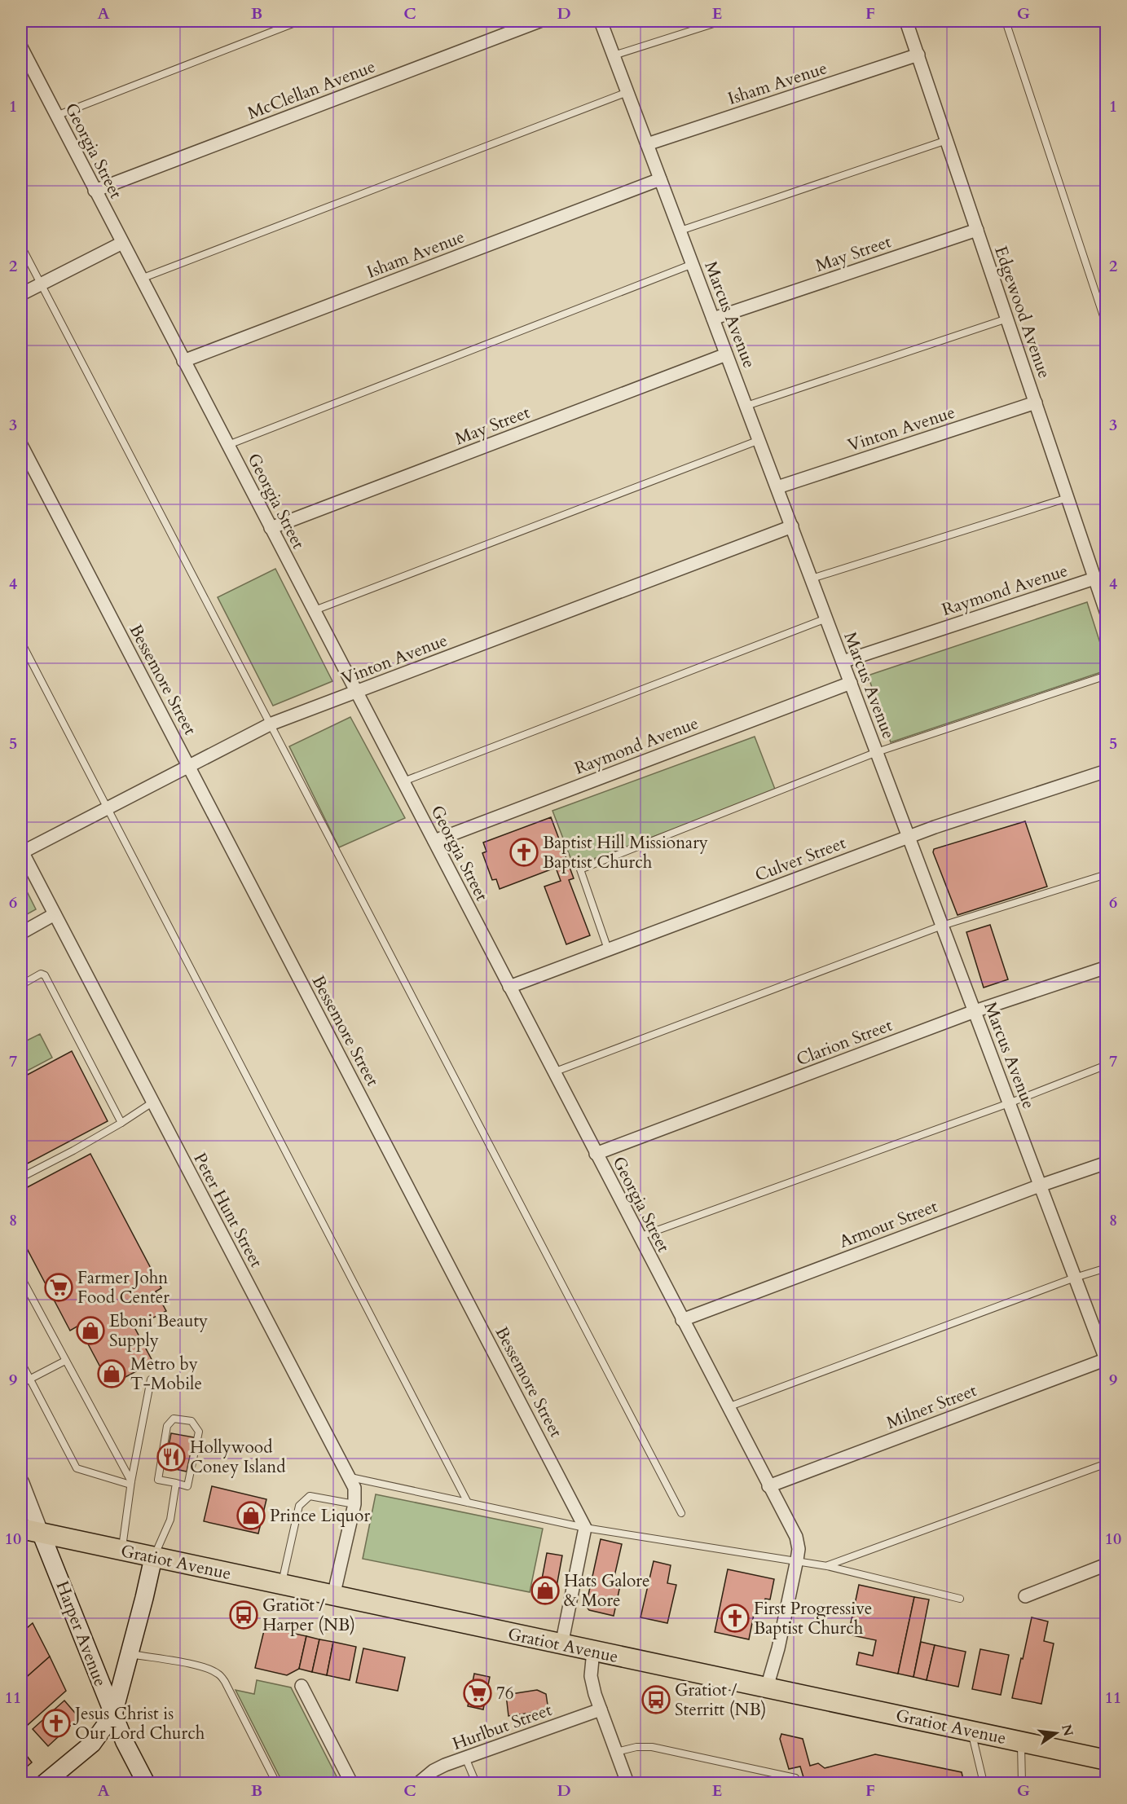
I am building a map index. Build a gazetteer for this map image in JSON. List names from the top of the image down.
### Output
{
  "streets": {
    "main road": ["Gratiot Avenue", "Harper Avenue"],
    "street": [
      "Isham Avenue",
      "McClellan Avenue",
      "Georgia Street",
      "May Street",
      "Edgewood Avenue",
      "Marcus Avenue",
      "Vinton Avenue",
      "Raymond Avenue",
      "Bessemore Street",
      "Culver Street",
      "Clarion Street",
      "Peter Hunt Street",
      "Armour Street",
      "Milner Street",
      "Hurlbut Street"
    ]
  },
  "crossings": [
    ["Isham Avenue", "Georgia Street"],
    ["Isham Avenue", "Edgewood Avenue"],
    ["Isham Avenue", "Marcus Avenue"],
    ["McClellan Avenue", "Georgia Street"],
    ["Georgia Street", "May Street"],
    ["Georgia Street", "Vinton Avenue"],
    ["Georgia Street", "Raymond Avenue"],
    ["Georgia Street", "Culver Street"],
    ["Georgia Street", "Clarion Street"],
    ["Georgia Street", "Armour Street"],
    ["Georgia Street", "Milner Street"],
    ["Georgia Street", "Gratiot Avenue"],
    ["May Street", "Edgewood Avenue"],
    ["May Street", "Marcus Avenue"],
    ["Edgewood Avenue", "Vinton Avenue"],
    ["Edgewood Avenue", "Raymond Avenue"],
    ["Marcus Avenue", "Vinton Avenue"],
    ["Marcus Avenue", "Raymond Avenue"],
    ["Marcus Avenue", "Culver Street"],
    ["Marcus Avenue", "Clarion Street"],
    ["Marcus Avenue", "Armour Street"],
    ["Marcus Avenue", "Milner Street"],
    ["Vinton Avenue", "Bessemore Street"],
    ["Vinton Avenue", "Peter Hunt Street"],
    ["Peter Hunt Street", "Gratiot Avenue"],
    ["Gratiot Avenue", "Harper Avenue"]
  ],
  "places": {
    "church": ["Baptist Hill Missionary Baptist Church", "First Progressive Baptist Church", "Jesus Christ is Our Lord Church"],
    "supermarket": ["Farmer John Food Center", "76"],
    "shop": [
      "Eboni Beauty Supply",
      "Metro by T-Mobile",
      "Prince Liquor",
      "Hats Galore & More"
    ],
    "restaurant": ["Hollywood Coney Island"],
    "bus stop": ["Gratiot / Harper (NB)", "Gratiot / Sterritt (NB)"]
  },
  "north": "right",
  "grid": {
    "columns": [
      "A",
      "B",
      "C",
      "D",
      "E",
      "F",
      "G"
    ],
    "rows": [
      "1",
      "2",
      "3",
      "4",
      "5",
      "6",
      "7",
      "8",
      "9",
      "10",
      "11"
    ]
  }
}
